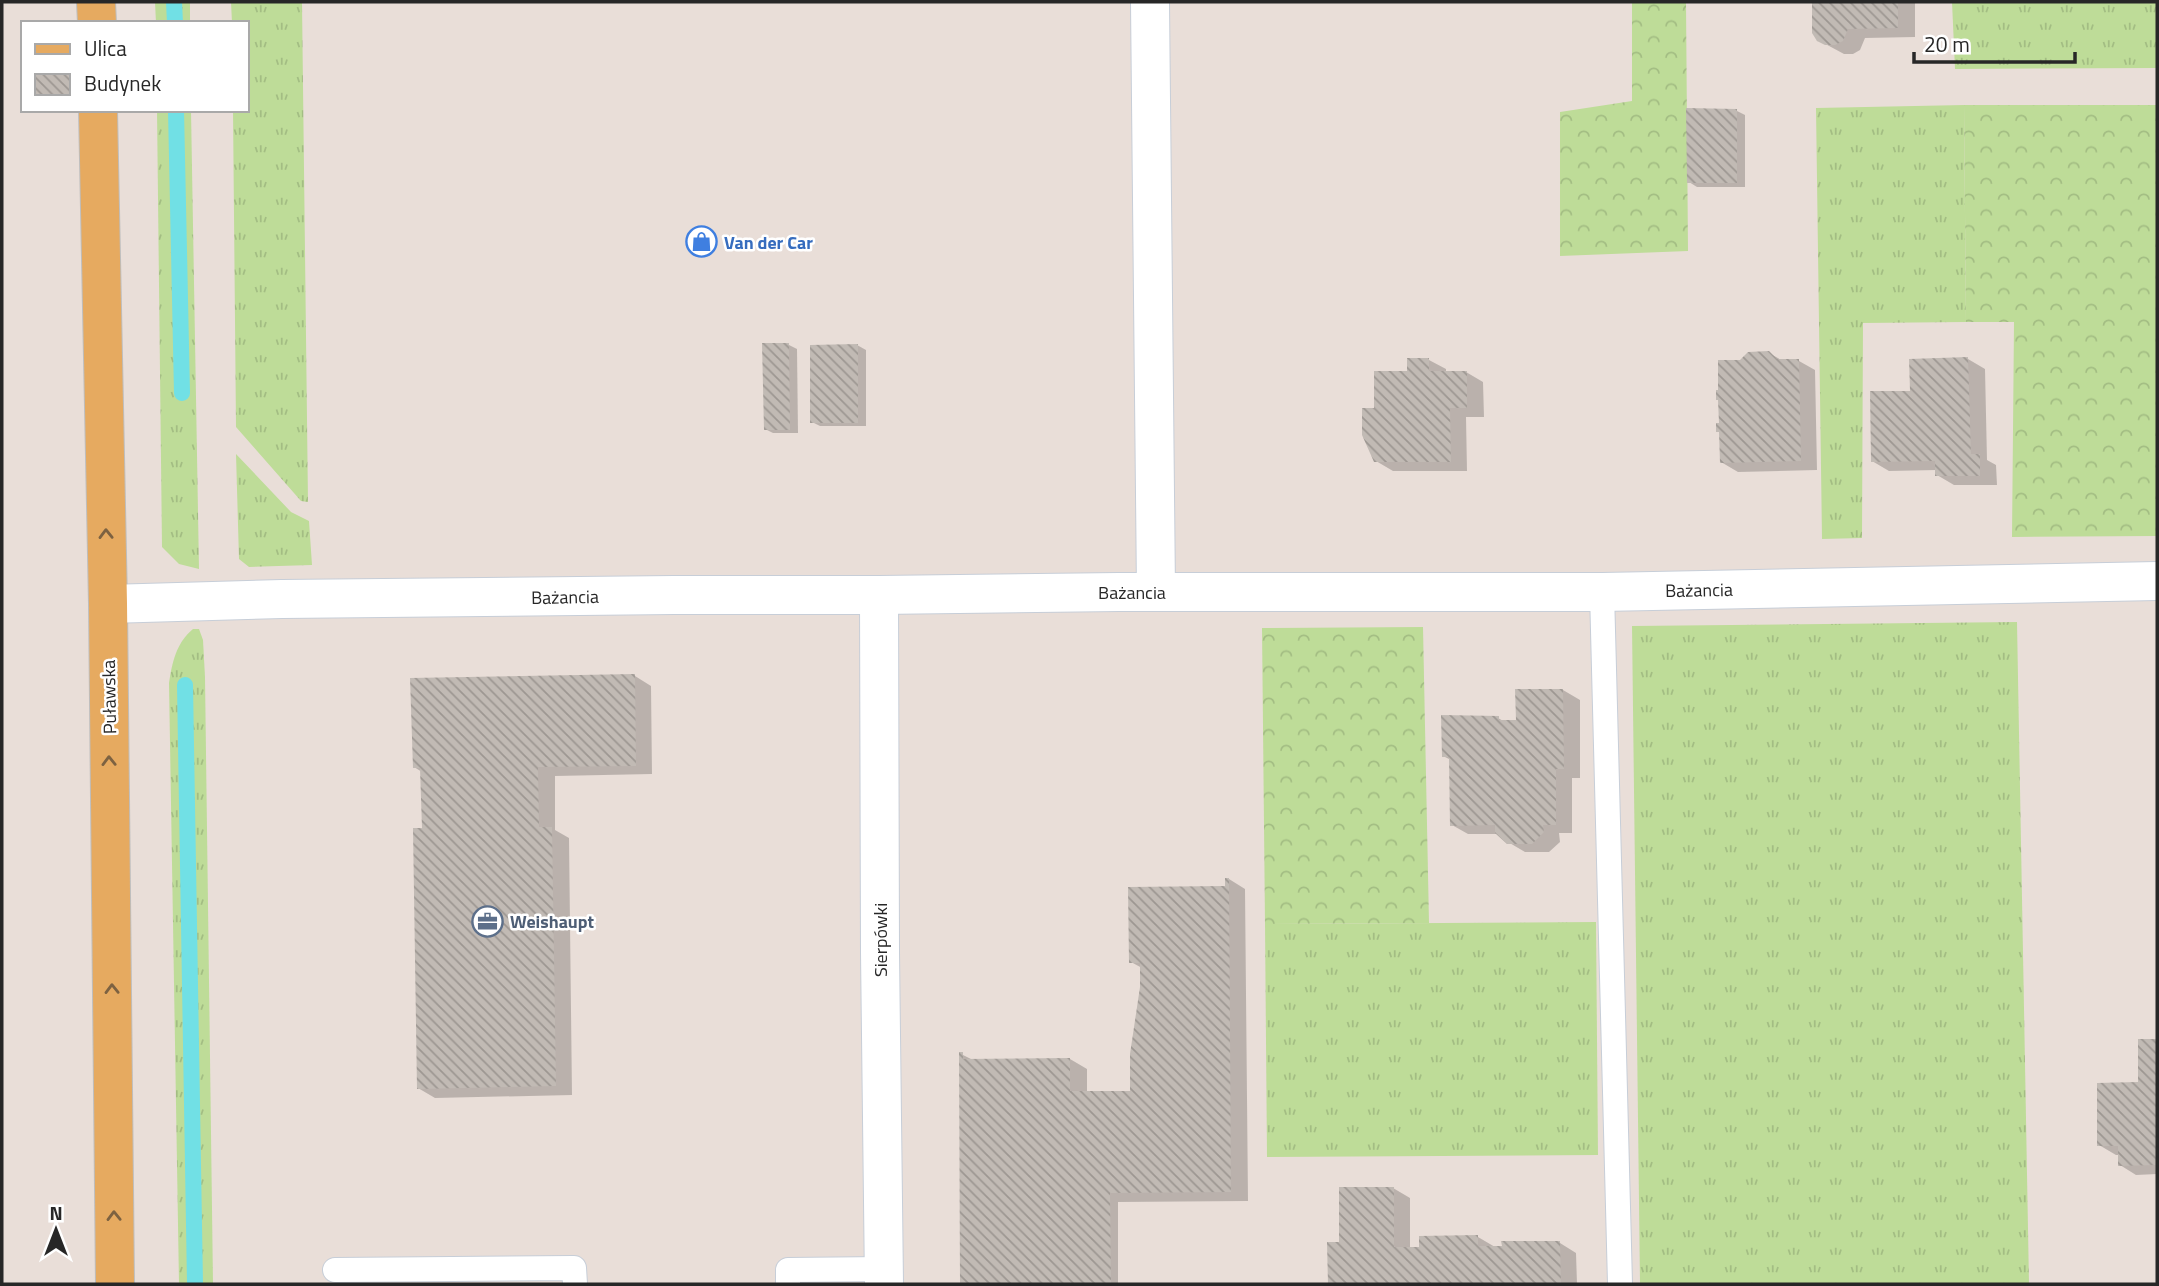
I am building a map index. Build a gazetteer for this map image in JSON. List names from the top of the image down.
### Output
{
  "streets": {
    "main road": ["Puławska"],
    "street": ["Bażancia", "Sierpówki"]
  },
  "crossings": [
    ["Bażancia", "Puławska"],
    ["Bażancia", "Sierpówki"]
  ],
  "one_way": ["Puławska"],
  "places": {
    "shop": ["Van der Car"],
    "office": ["Weishaupt"]
  },
  "legend": ["Ulica", "Budynek"],
  "scale_bar": "20 m",
  "north": "top"
}
